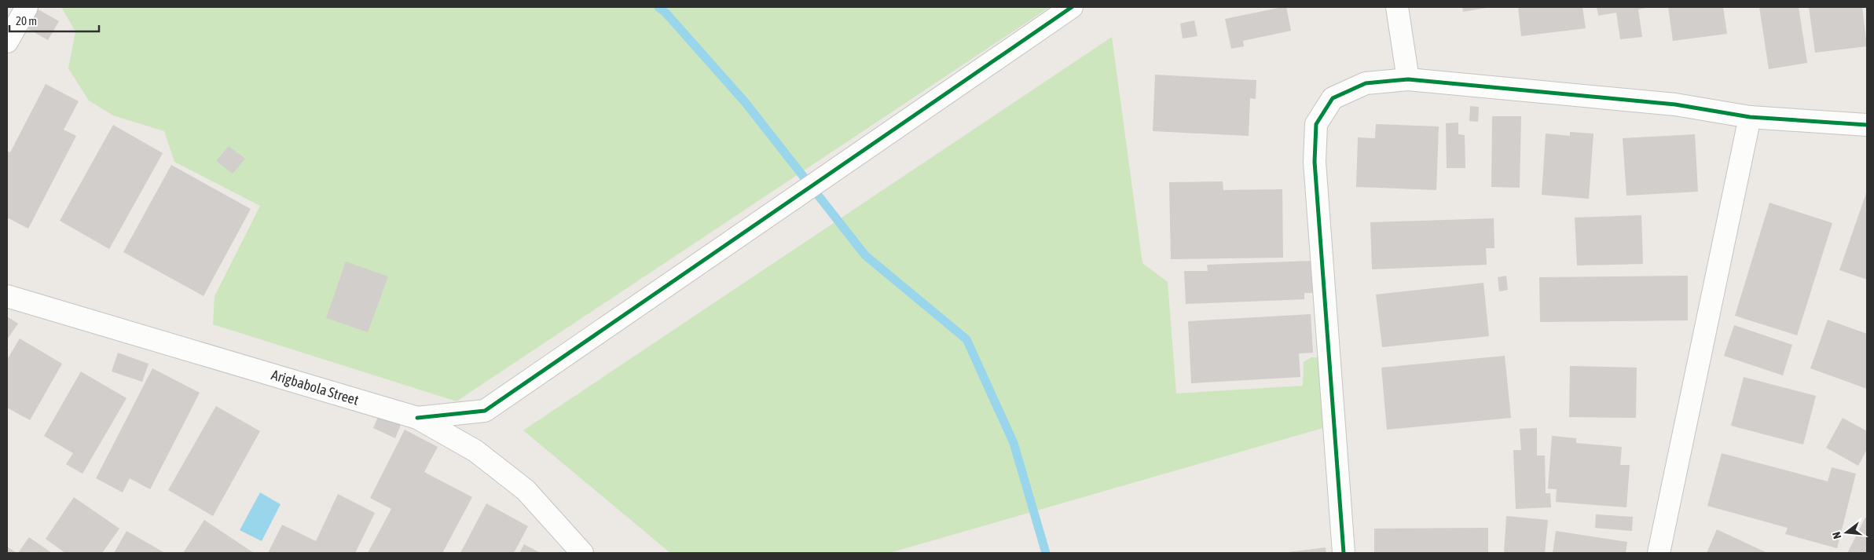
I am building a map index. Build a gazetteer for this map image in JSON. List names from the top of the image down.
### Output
{
  "streets": {
    "street": ["Arigbabola Street"]
  },
  "scale_bar": "20 m",
  "north": "left"
}
